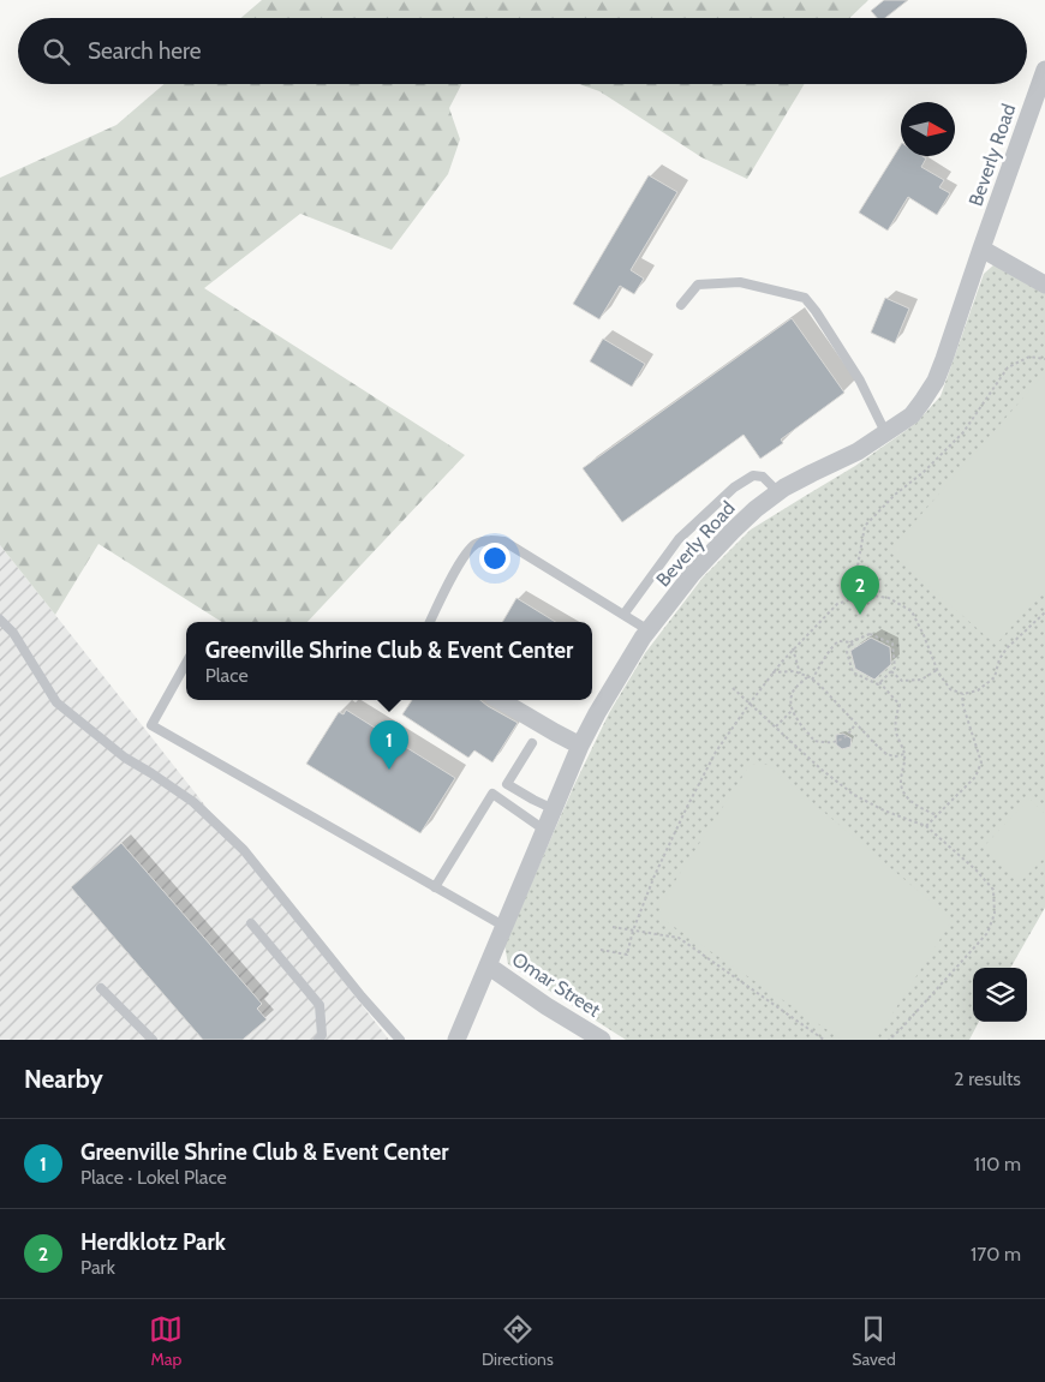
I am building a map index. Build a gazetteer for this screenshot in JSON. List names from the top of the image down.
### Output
{
  "streets": {
    "street": ["Beverly Road", "Omar Street"]
  },
  "crossings": [
    ["Beverly Road", "Omar Street"]
  ],
  "north": "right",
  "page": {
    "search": "Search here",
    "pins": ["2", "1"],
    "popup": ["Greenville Shrine Club & Event Center", "Place"],
    "heading": ["Nearby", "2 results"],
    "list": [
      {
        "mark": "1",
        "name": "Greenville Shrine Club & Event Center",
        "note": "Place · Lokel Place",
        "value": "110 m"
      },
      {
        "mark": "2",
        "name": "Herdklotz Park",
        "note": "Park",
        "value": "170 m"
      }
    ],
    "nav": ["Map", "Directions", "Saved"]
  }
}
